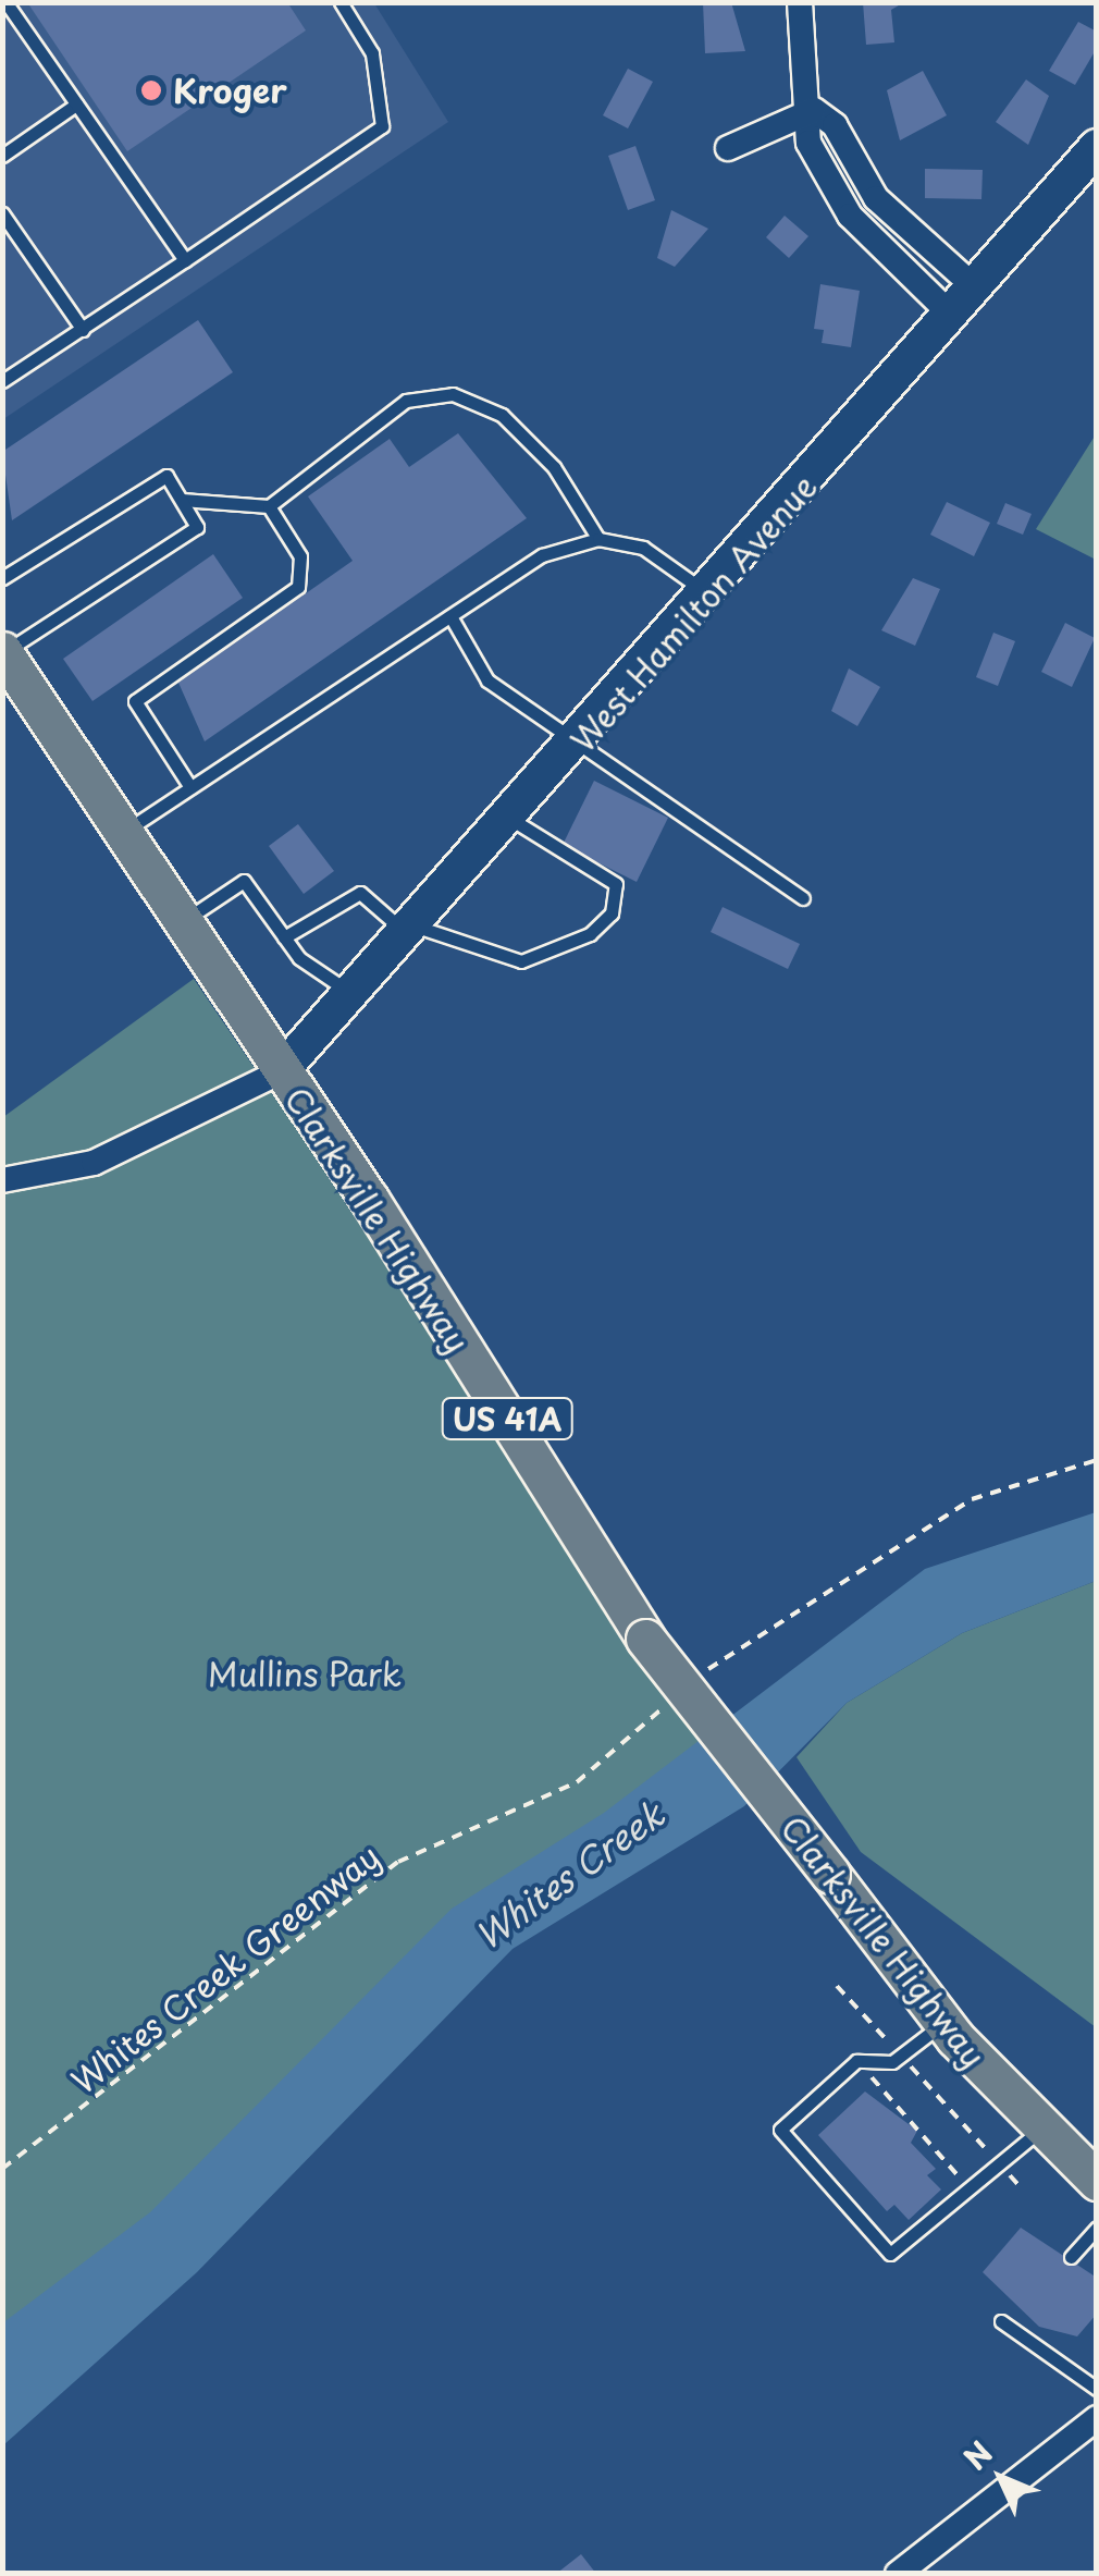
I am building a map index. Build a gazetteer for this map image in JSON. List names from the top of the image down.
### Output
{
  "streets": {
    "main road": ["Clarksville Highway", "US 41A"],
    "street": ["West Hamilton Avenue"],
    "path": ["Whites Creek Greenway"]
  },
  "crossings": [
    ["West Hamilton Avenue", "Clarksville Highway"]
  ],
  "water": ["Whites Creek"],
  "parks": ["Mullins Park"],
  "places": ["Kroger"],
  "north": "top left"
}
